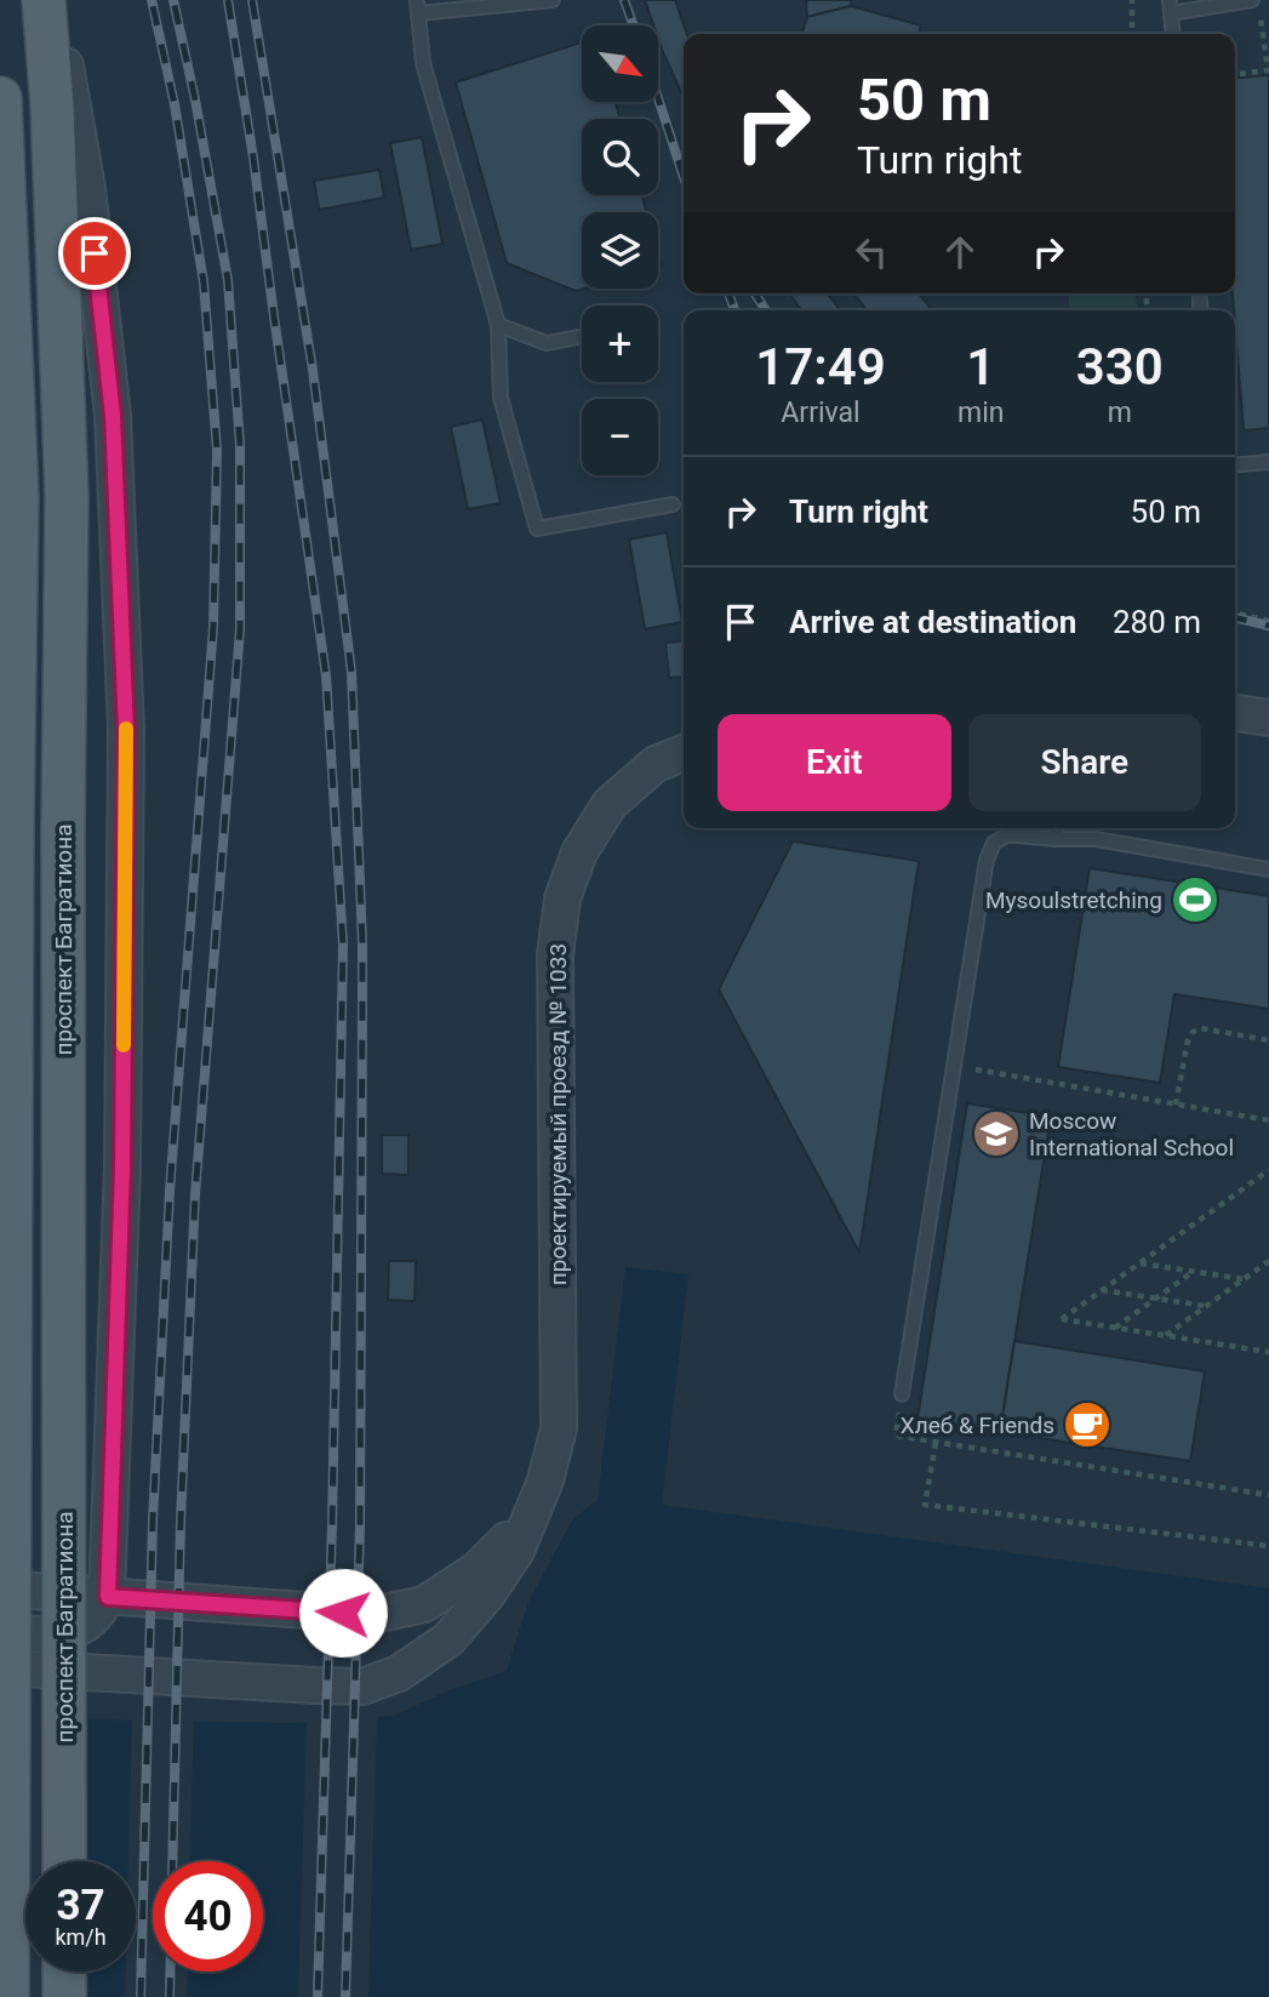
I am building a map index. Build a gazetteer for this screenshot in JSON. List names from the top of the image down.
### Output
{
  "streets": {
    "main road": ["проспект Багратиона"],
    "street": ["проектируемый проезд № 1033"]
  },
  "places": {
    "sports": ["Mysoulstretching"],
    "school or university": ["Moscow International School"],
    "cafe": ["Хлеб & Friends"]
  },
  "north": "bottom right",
  "page": {
    "map_buttons": ["+", "−"],
    "turn": ["50 m", "Turn right"],
    "eta": [
      "17:49",
      "Arrival",
      "1",
      "min",
      "330",
      "m"
    ],
    "list": [
      {
        "name": "Turn right",
        "value": "50 m"
      },
      {
        "name": "Arrive at destination",
        "value": "280 m"
      }
    ],
    "buttons": ["Exit", "Share"],
    "speed": "37 km/h",
    "limit": "40"
  }
}
